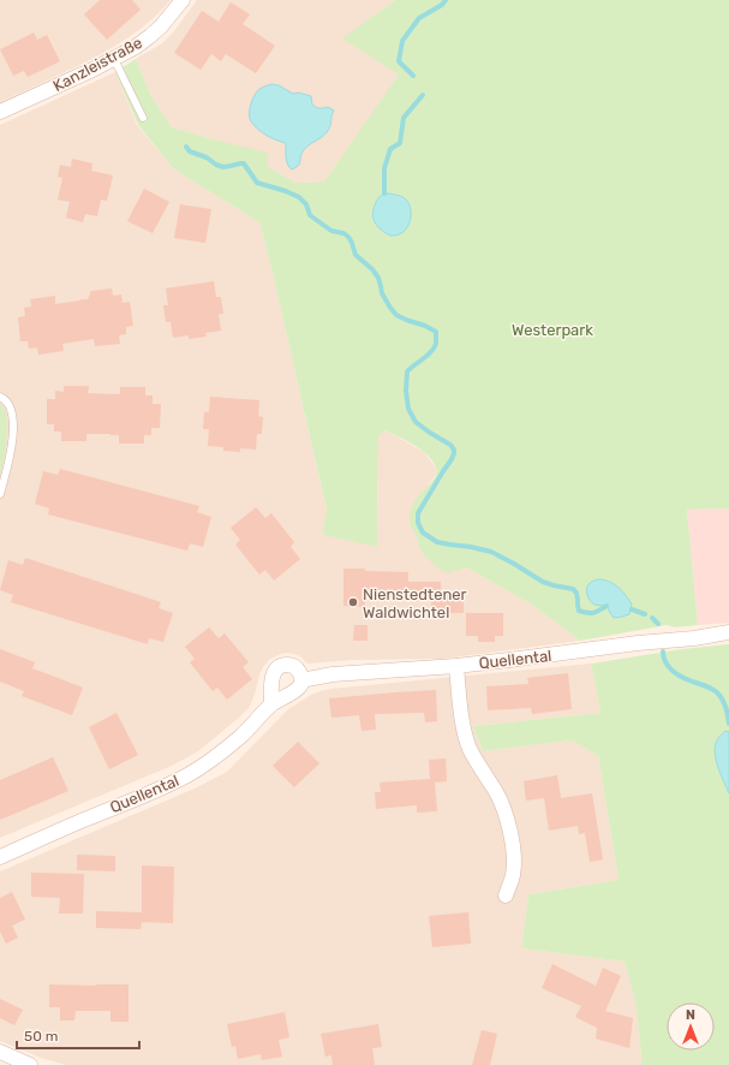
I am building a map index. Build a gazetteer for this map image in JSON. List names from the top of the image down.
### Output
{
  "streets": {
    "street": ["Kanzleistraße", "Quellental"]
  },
  "parks": ["Westerpark"],
  "places": ["Nienstedtener Waldwichtel"],
  "scale_bar": "50 m",
  "north": "top"
}
